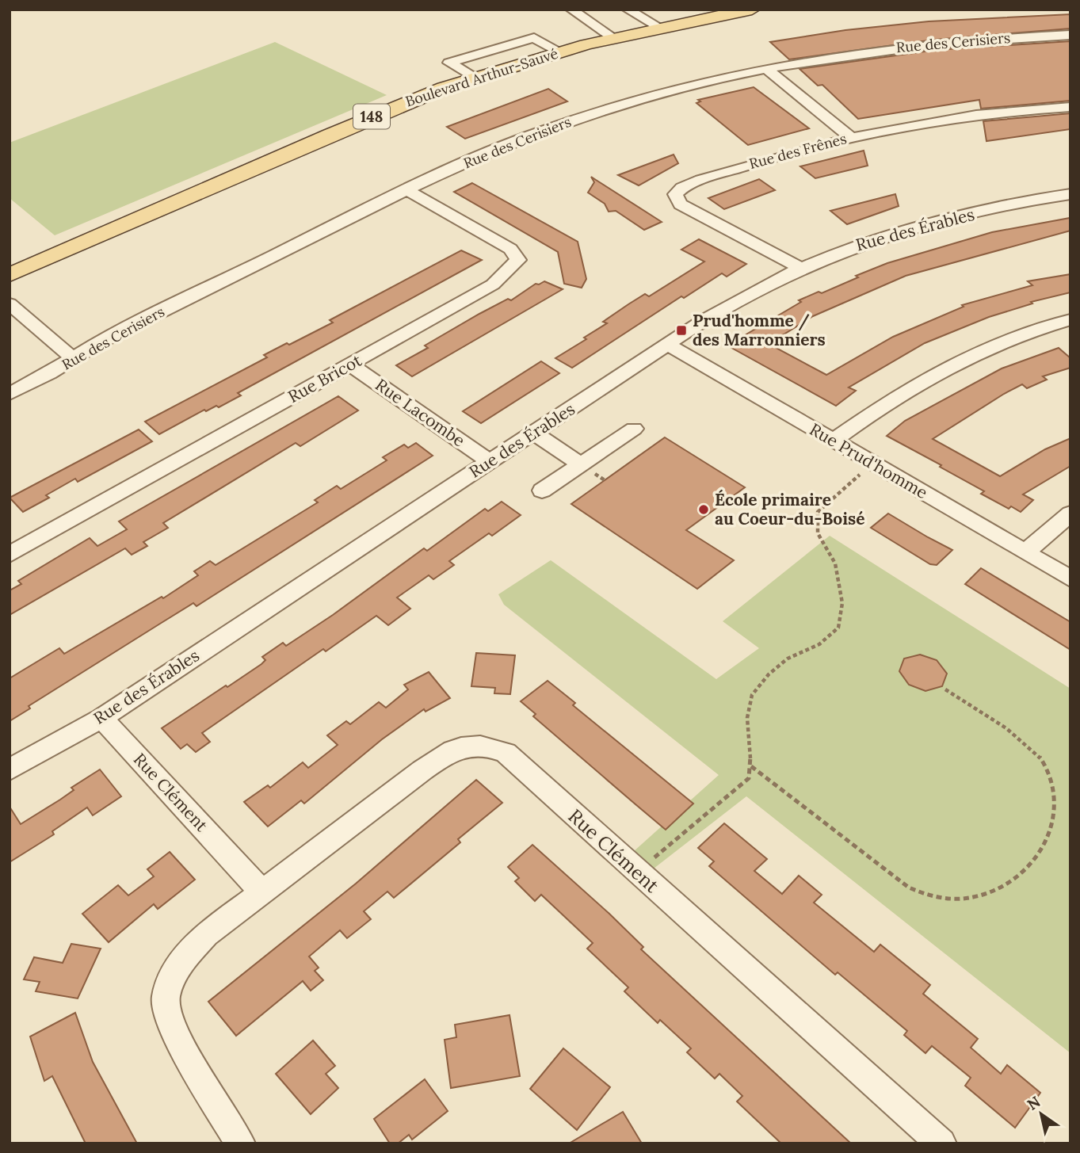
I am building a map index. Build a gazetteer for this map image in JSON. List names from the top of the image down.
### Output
{
  "streets": {
    "main road": ["Boulevard Arthur-Sauvé", "148"],
    "street": [
      "Rue des Cerisiers",
      "Rue des Frênes",
      "Rue des Érables",
      "Rue Bricot",
      "Rue Lacombe",
      "Rue Prud'homme",
      "Rue Clément"
    ]
  },
  "crossings": [
    ["Rue des Cerisiers", "Rue Bricot"],
    ["Rue des Frênes", "Rue des Érables"],
    ["Rue des Érables", "Rue Lacombe"],
    ["Rue des Érables", "Rue Prud'homme"],
    ["Rue des Érables", "Rue Clément"],
    ["Rue Bricot", "Rue Lacombe"]
  ],
  "places": {
    "transit": ["Prud'homme / des Marronniers"],
    "other": ["École primaire au Coeur‑du‑Boisé"]
  },
  "north": "top left"
}
